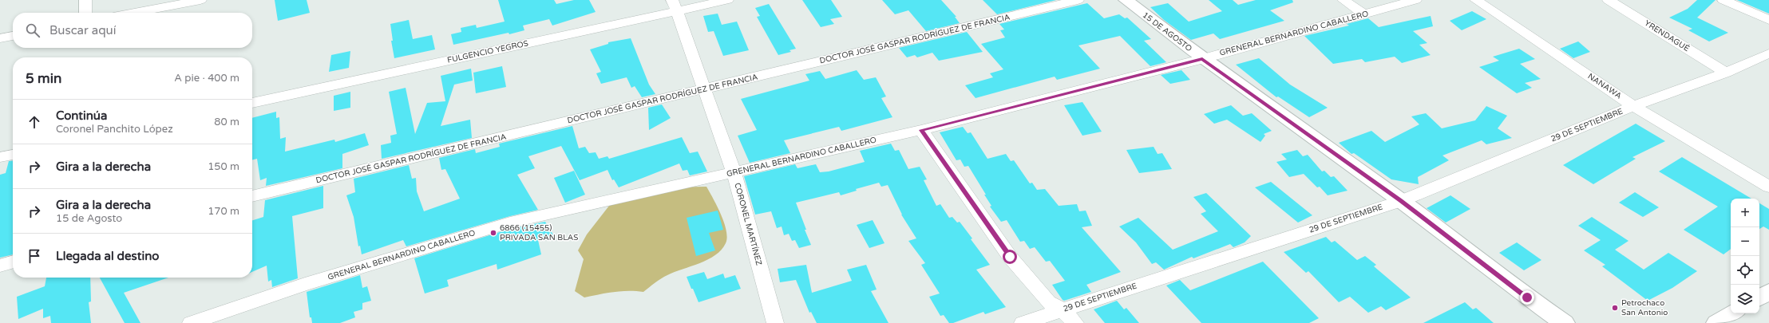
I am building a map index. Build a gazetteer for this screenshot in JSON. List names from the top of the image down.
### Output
{
  "streets": {
    "street": [
      "15 DE AGOSTO",
      "GRENERAL BERNARDINO CABALLERO",
      "YRENDAGUÉ",
      "DOCTOR JOSÉ GASPAR RODRÍGUEZ DE FRANCIA",
      "FULGENCIO YEGROS",
      "NANAWA",
      "29 DE SEPTIEMBRE",
      "CORONEL MARTÍNEZ"
    ]
  },
  "crossings": [
    ["15 DE AGOSTO", "GRENERAL BERNARDINO CABALLERO"],
    ["15 DE AGOSTO", "29 DE SEPTIEMBRE"],
    ["GRENERAL BERNARDINO CABALLERO", "CORONEL MARTÍNEZ"],
    ["YRENDAGUÉ", "29 DE SEPTIEMBRE"],
    ["DOCTOR JOSÉ GASPAR RODRÍGUEZ DE FRANCIA", "CORONEL MARTÍNEZ"],
    ["FULGENCIO YEGROS", "CORONEL MARTÍNEZ"],
    ["NANAWA", "29 DE SEPTIEMBRE"]
  ],
  "places": ["6866 (15455) PRIVADA SAN BLAS", "Petrochaco San Antonio"],
  "page": {
    "search": "Buscar aquí",
    "heading": ["5 min", "A pie · 400 m"],
    "list": [
      ["Continúa", "Coronel Panchito López", "80 m"],
      ["Gira a la derecha", "150 m"],
      ["Gira a la derecha", "15 de Agosto", "170 m"],
      "Llegada al destino"
    ],
    "map_buttons": ["+", "−"]
  }
}
